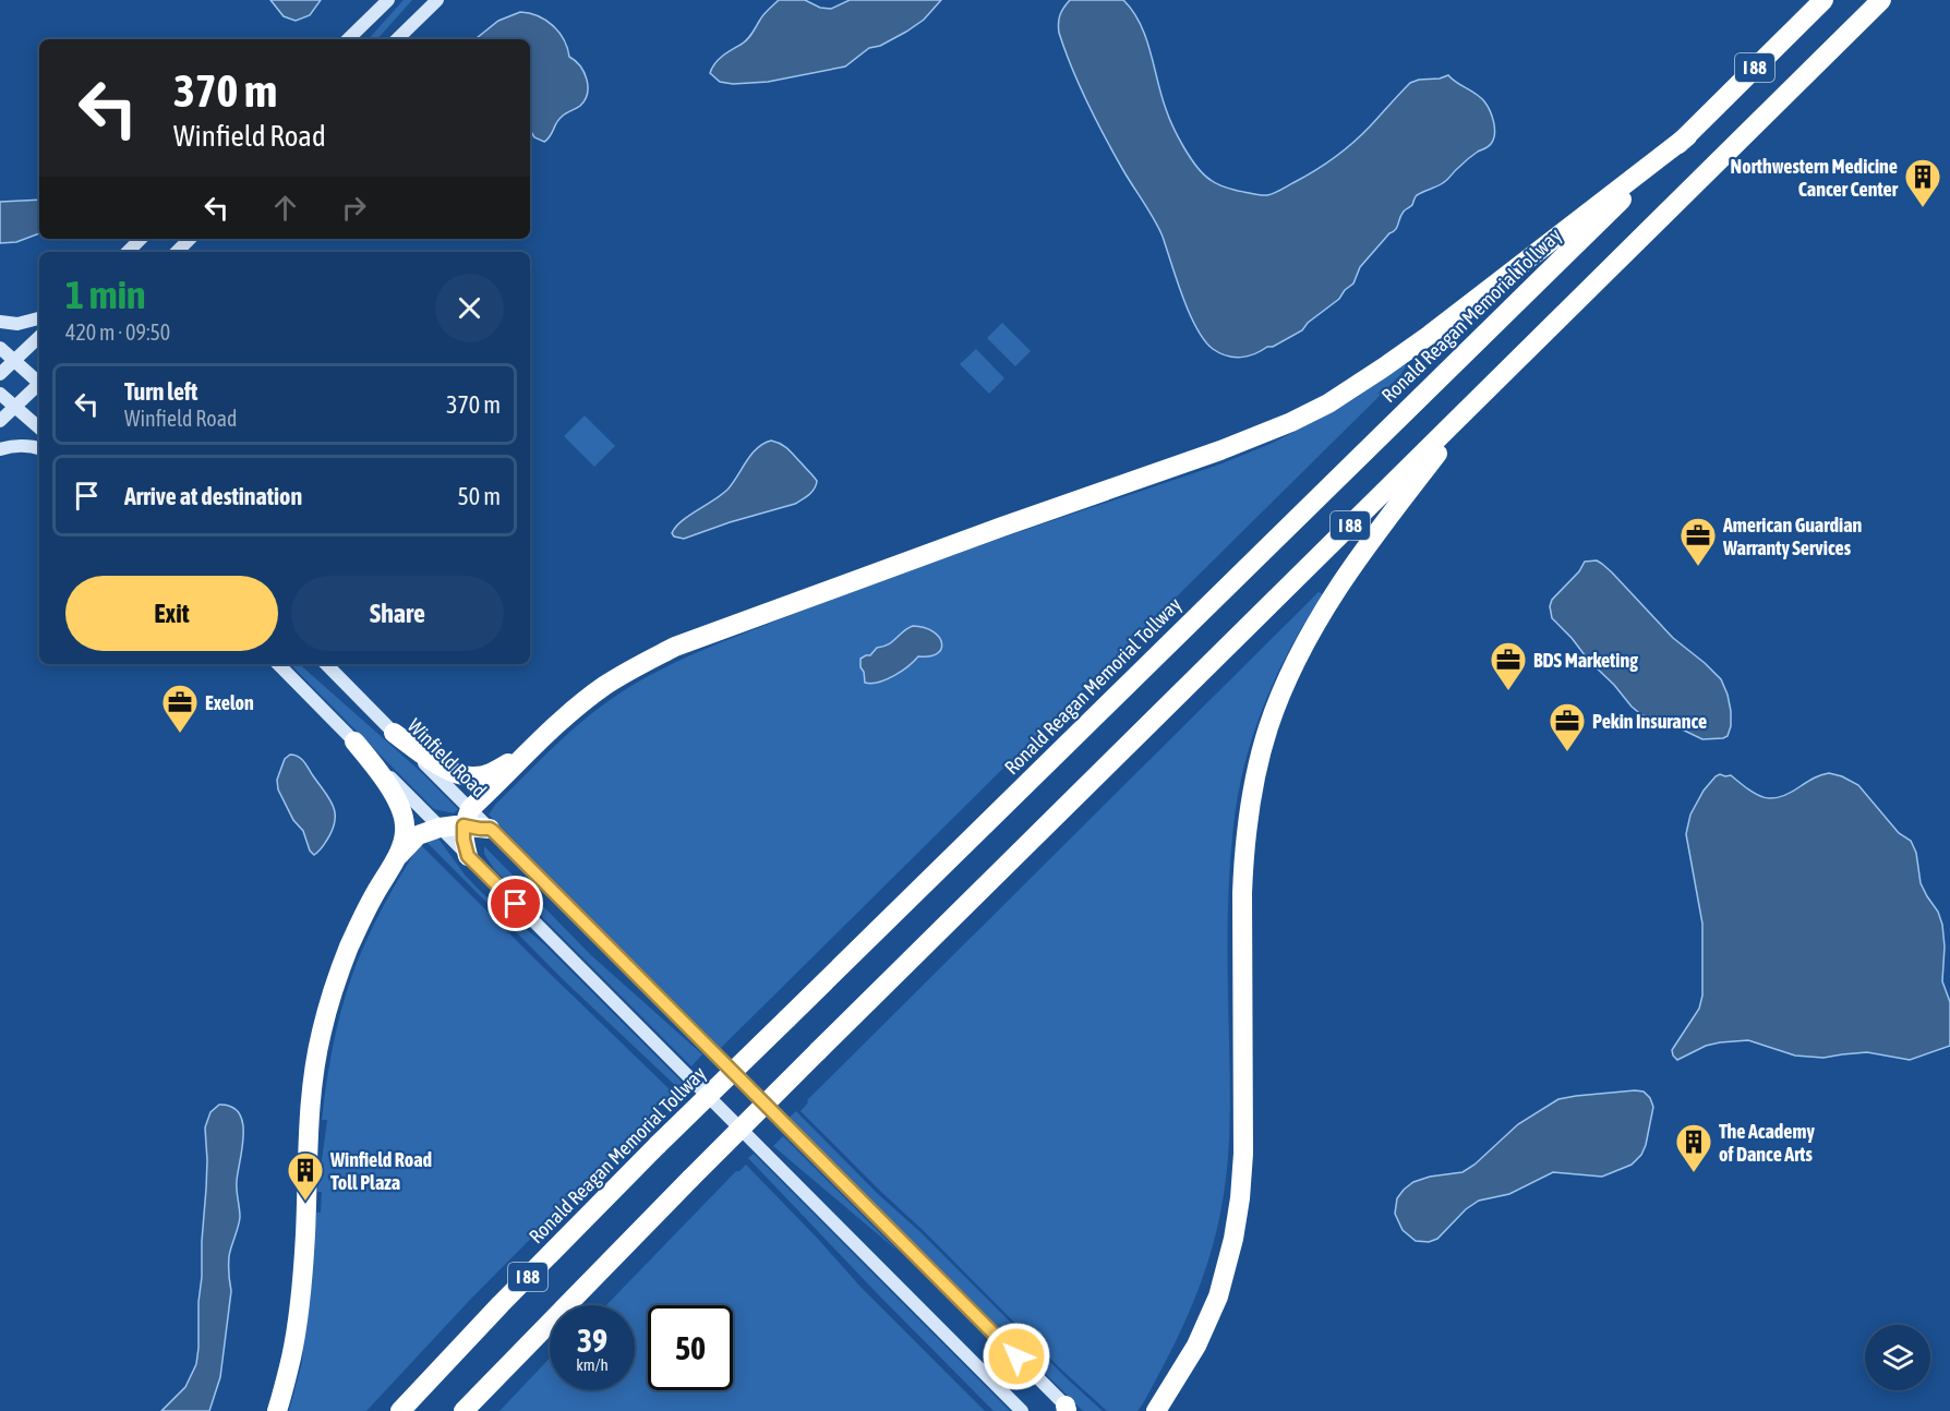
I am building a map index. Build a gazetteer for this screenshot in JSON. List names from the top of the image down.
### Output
{
  "streets": {
    "highway": ["I 88", "Ronald Reagan Memorial Tollway"],
    "main road": ["Winfield Road"]
  },
  "places": {
    "building": ["Northwestern Medicine Cancer Center", "The Academy of Dance Arts", "Winfield Road Toll Plaza"],
    "office": [
      "American Guardian Warranty Services",
      "BDS Marketing",
      "Exelon",
      "Pekin Insurance"
    ]
  },
  "page": {
    "turn": ["370 m", "Winfield Road"],
    "heading": ["1 min", "420 m · 09:50"],
    "list": [
      {
        "name": "Turn left",
        "note": "Winfield Road",
        "value": "370 m"
      },
      {
        "name": "Arrive at destination",
        "value": "50 m"
      }
    ],
    "buttons": ["Exit", "Share"],
    "speed": "39 km/h",
    "limit": "50"
  }
}
